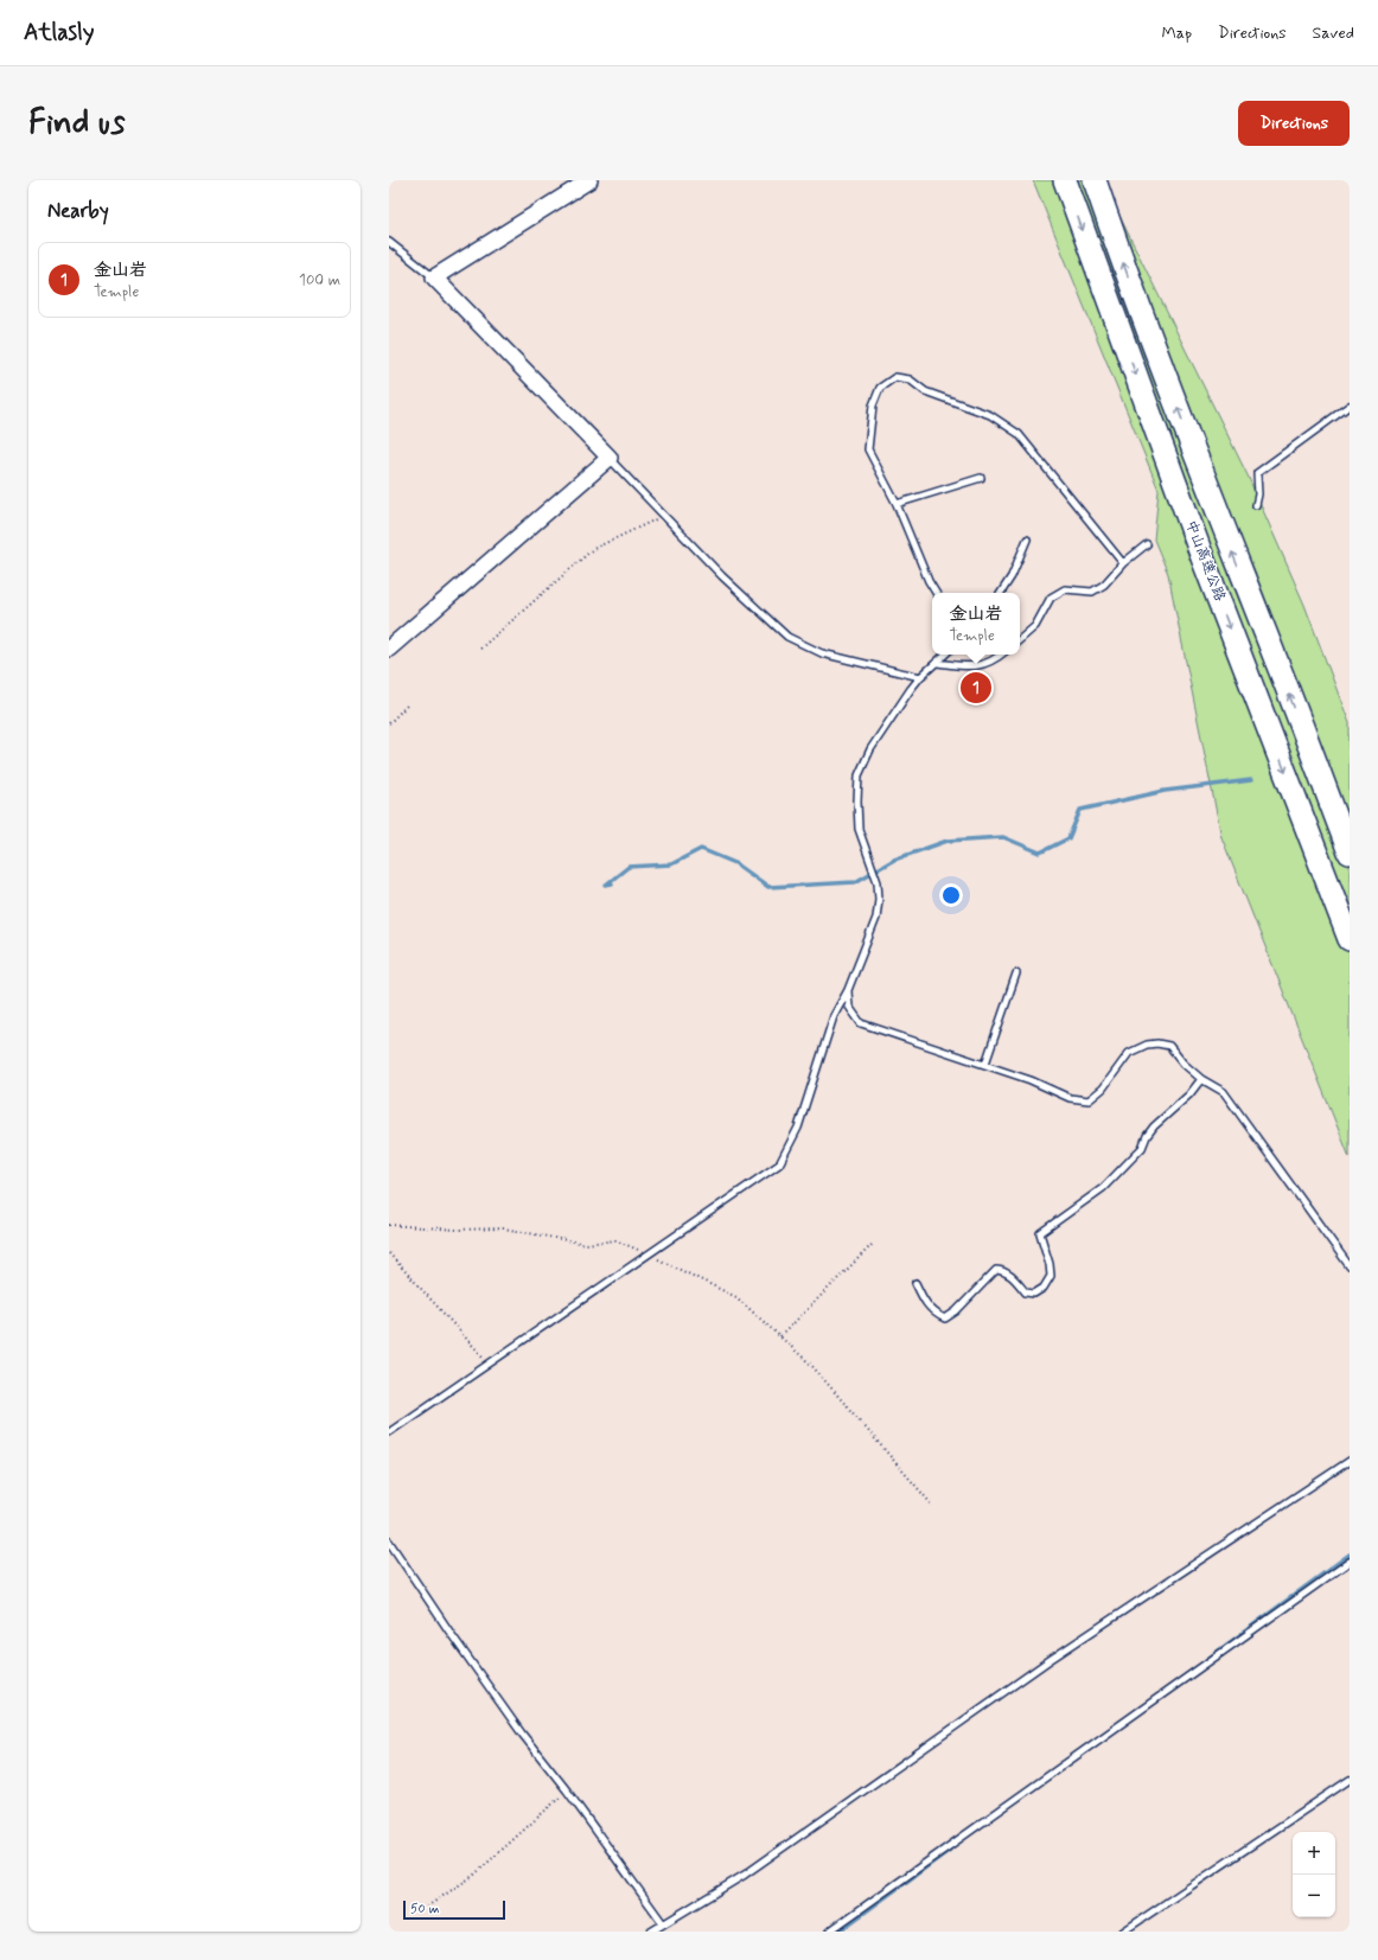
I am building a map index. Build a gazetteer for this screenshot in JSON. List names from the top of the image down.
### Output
{
  "streets": {
    "highway": ["中山高速公路"]
  },
  "scale_bar": "50 m",
  "page": {
    "header": "Atlasly",
    "nav": ["Map", "Directions", "Saved"],
    "buttons": "Directions",
    "title": "Find us",
    "heading": "Nearby",
    "list": [
      {
        "mark": "1",
        "name": "金山岩",
        "note": "Temple",
        "value": "100 m"
      }
    ],
    "popup": ["金山岩", "Temple"],
    "pins": "1",
    "map_buttons": ["+", "−"],
    "scale": "50 m"
  }
}
